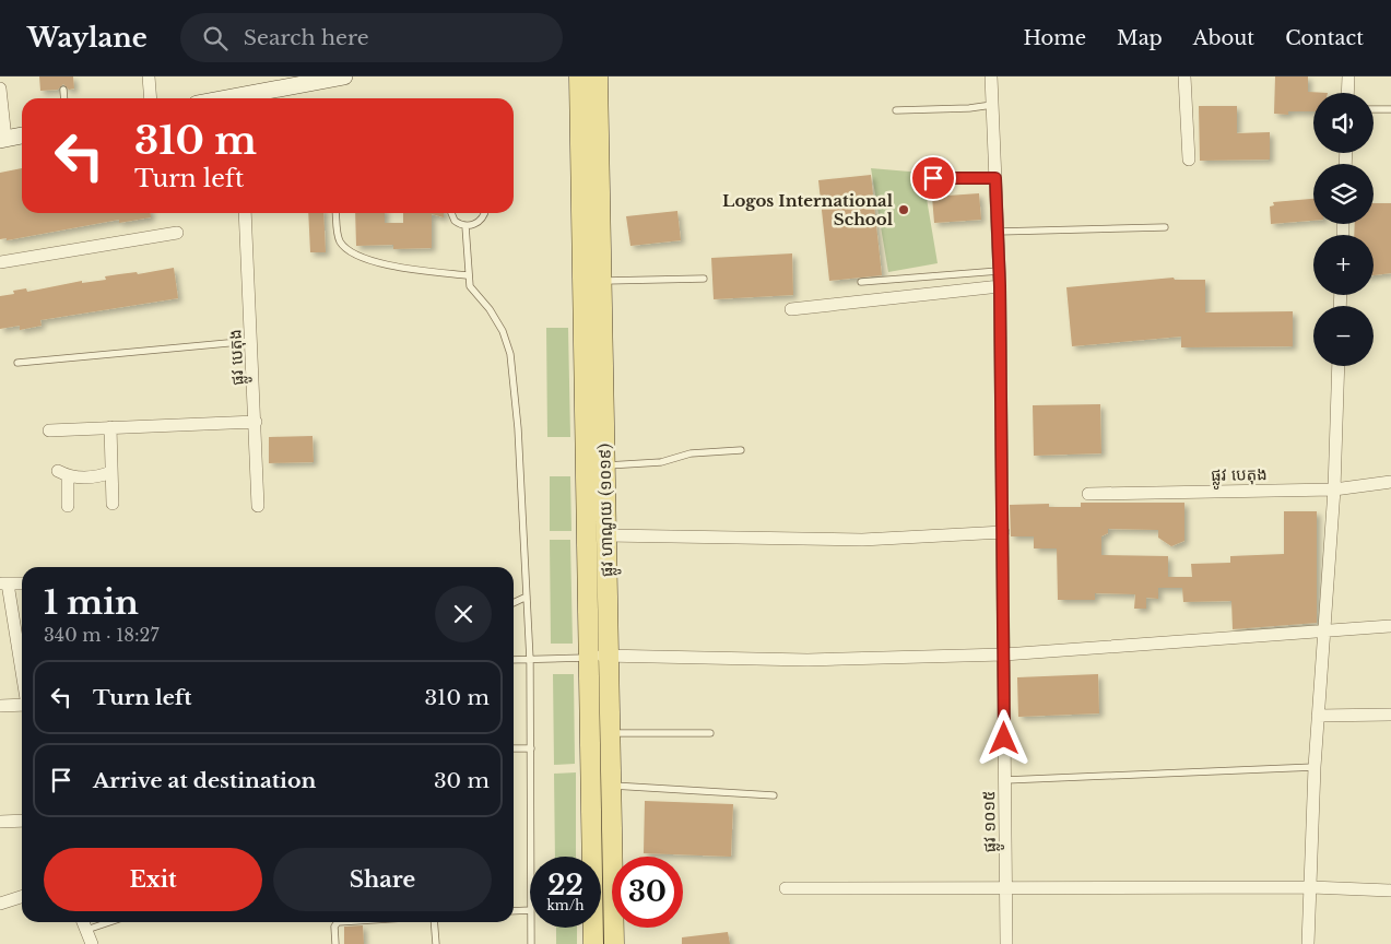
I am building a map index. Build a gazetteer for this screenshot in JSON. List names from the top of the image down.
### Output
{
  "streets": {
    "main road": ["ផ្លូវ ហាណូយ (១០១៩)"],
    "street": ["ផ្លូវ បេតុង", "ផ្លូវ ១០១៥"]
  },
  "places": ["Logos International School"],
  "page": {
    "header": "Waylane",
    "search": "Search here",
    "nav": [
      "Home",
      "Map",
      "About",
      "Contact"
    ],
    "map_buttons": ["+", "−"],
    "turn": ["310 m", "Turn left"],
    "heading": ["1 min", "340 m · 18:27"],
    "list": [
      {
        "name": "Turn left",
        "value": "310 m"
      },
      {
        "name": "Arrive at destination",
        "value": "30 m"
      }
    ],
    "buttons": ["Exit", "Share"],
    "speed": "22 km/h",
    "limit": "30"
  }
}
